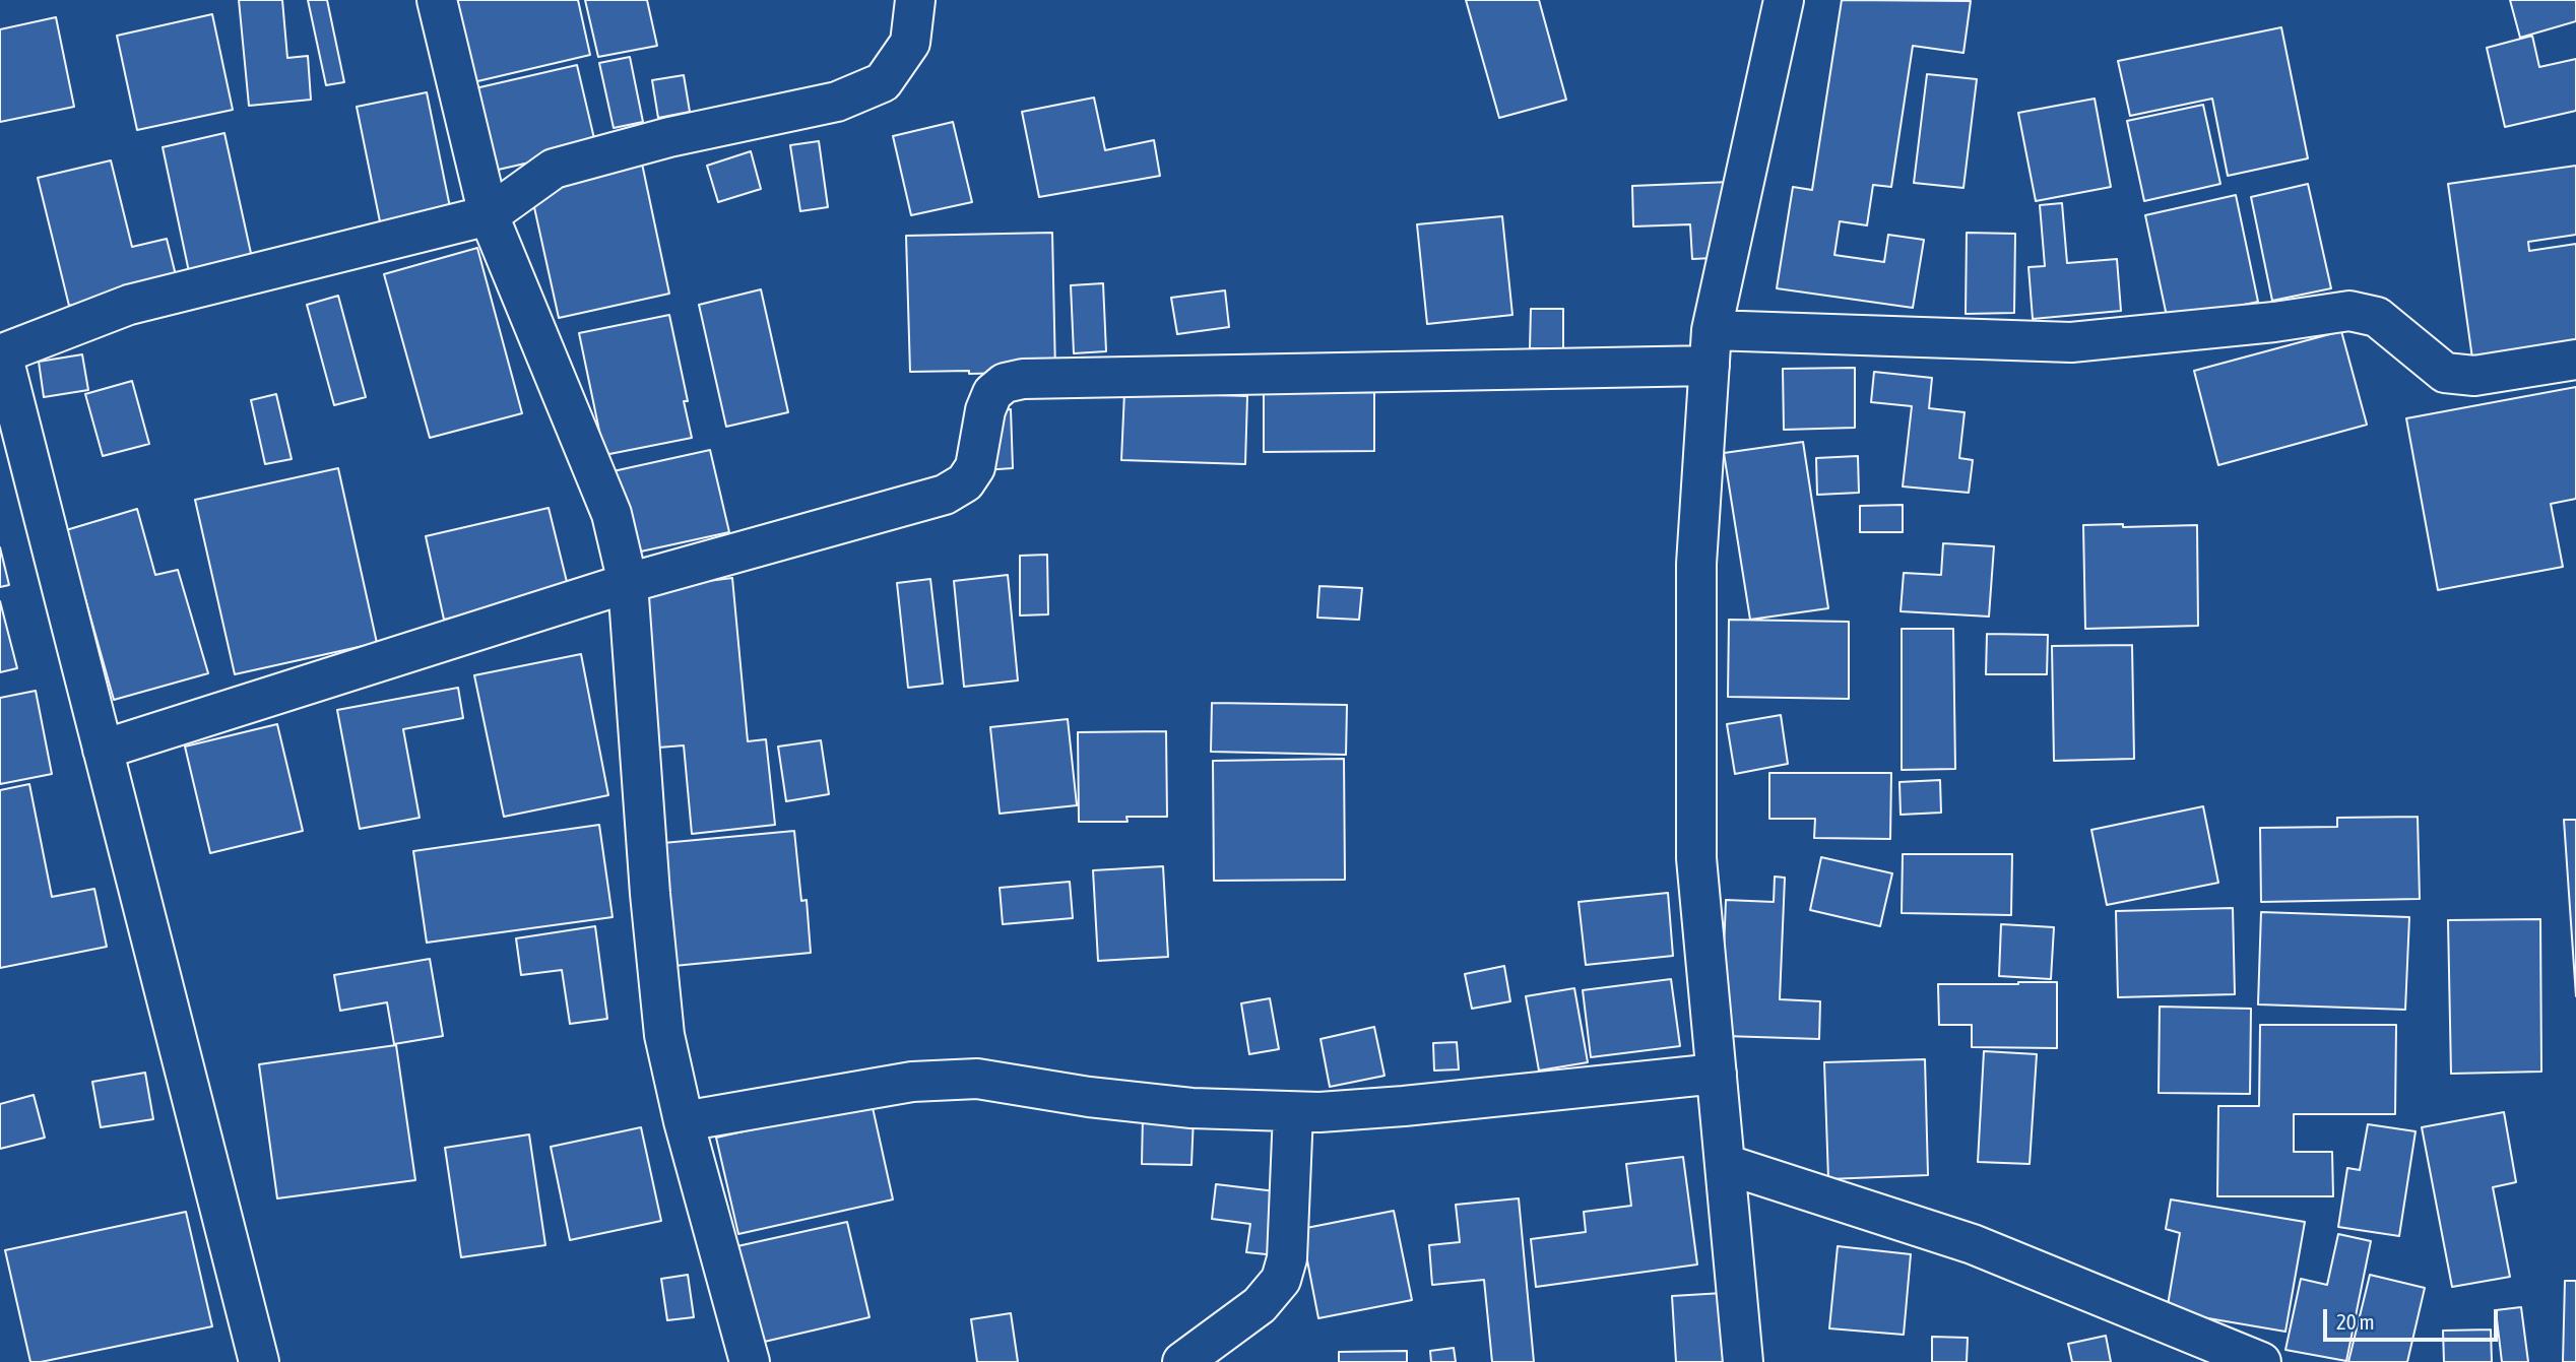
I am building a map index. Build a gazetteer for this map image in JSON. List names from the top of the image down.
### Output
{
  "scale_bar": "20 m"
}
